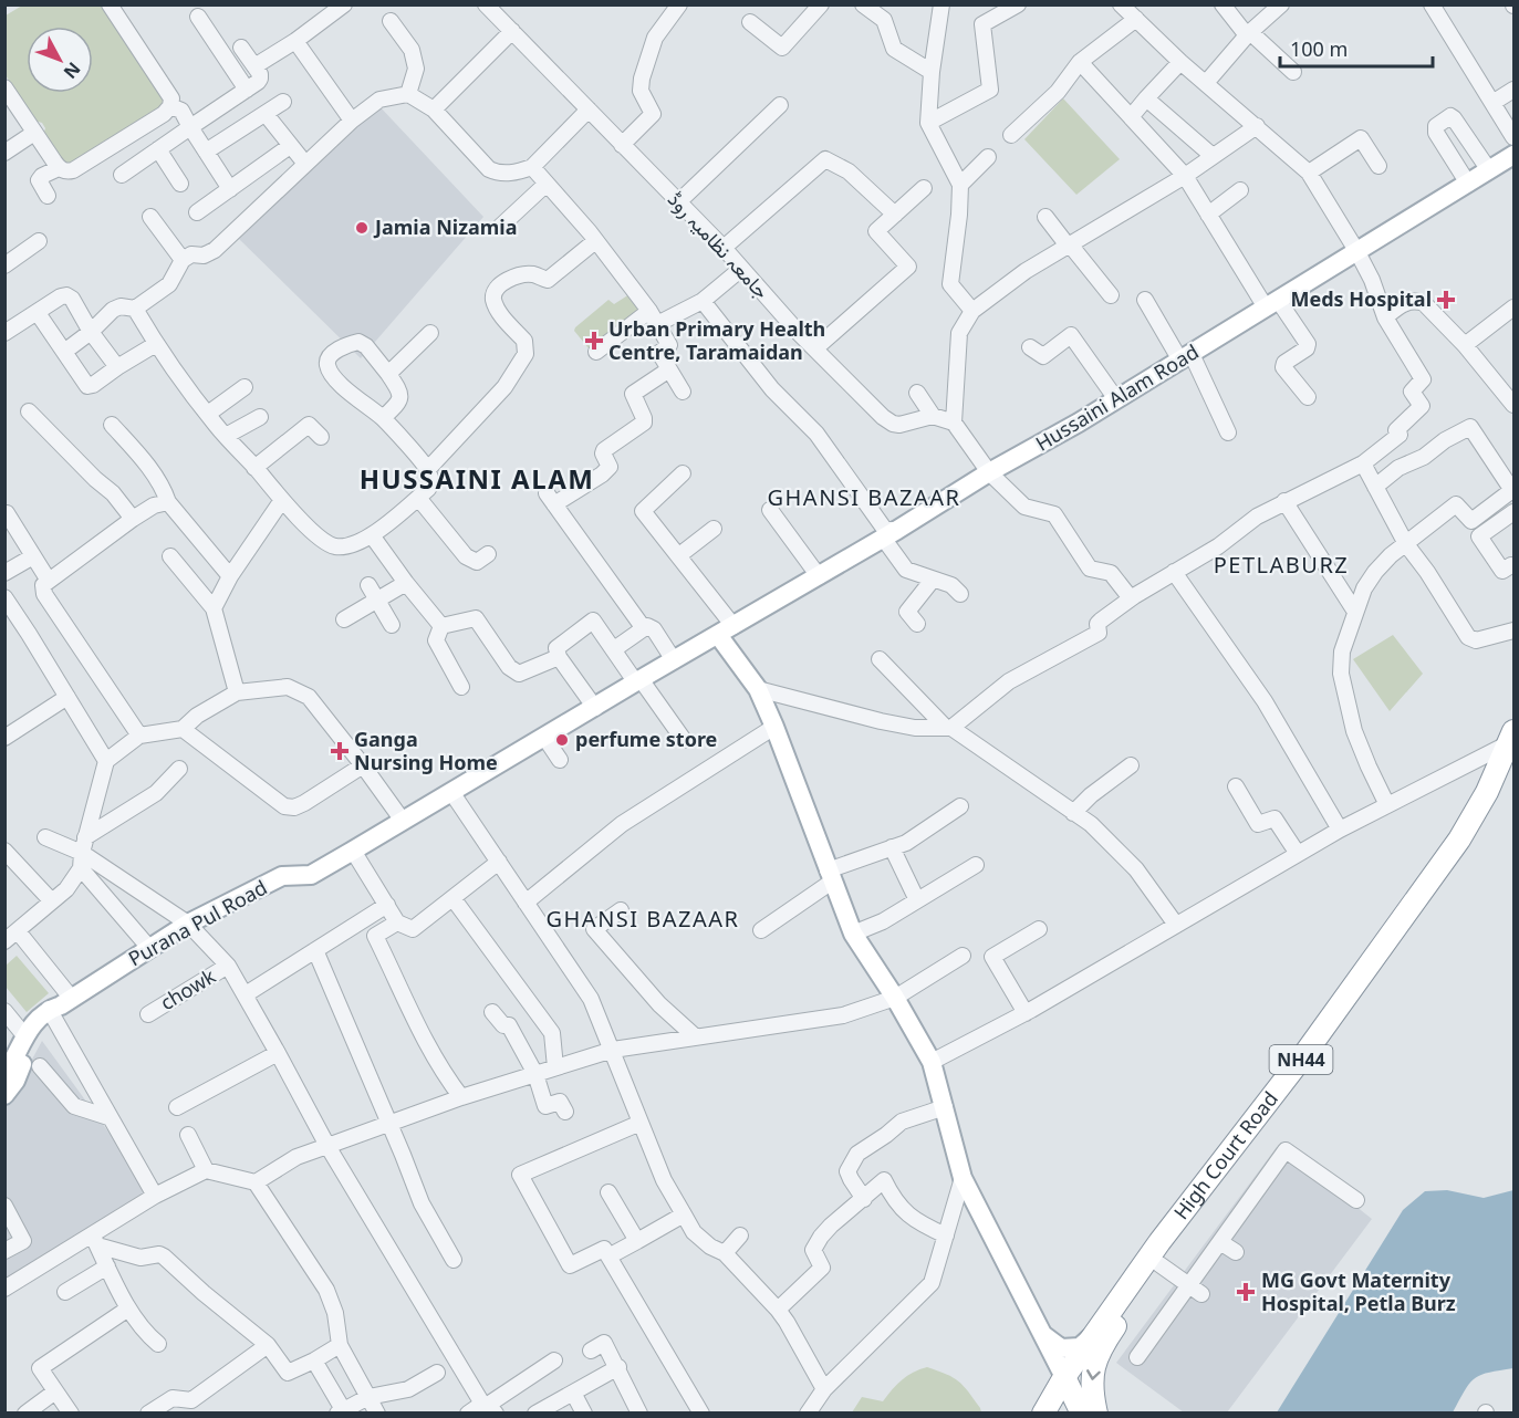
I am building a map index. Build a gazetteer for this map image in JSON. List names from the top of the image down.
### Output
{
  "streets": {
    "highway": ["NH44", "High Court Road"],
    "main road": ["Hussaini Alam Road", "Purana Pul Road"],
    "street": ["جامعہ نظامیہ روڈ", "chowk"]
  },
  "crossings": [
    ["Hussaini Alam Road", "Purana Pul Road"]
  ],
  "districts": [
    "HUSSAINI ALAM",
    "GHANSI BAZAAR",
    "PETLABURZ",
    "GHANSI BAZAAR"
  ],
  "places": {
    "other": ["Jamia Nizamia", "perfume store"],
    "health": [
      "Meds Hospital",
      "Urban Primary Health Centre, Taramaidan",
      "Ganga Nursing Home",
      "MG Govt Maternity Hospital, Petla Burz"
    ]
  },
  "scale_bar": "100 m",
  "north": "bottom right"
}
